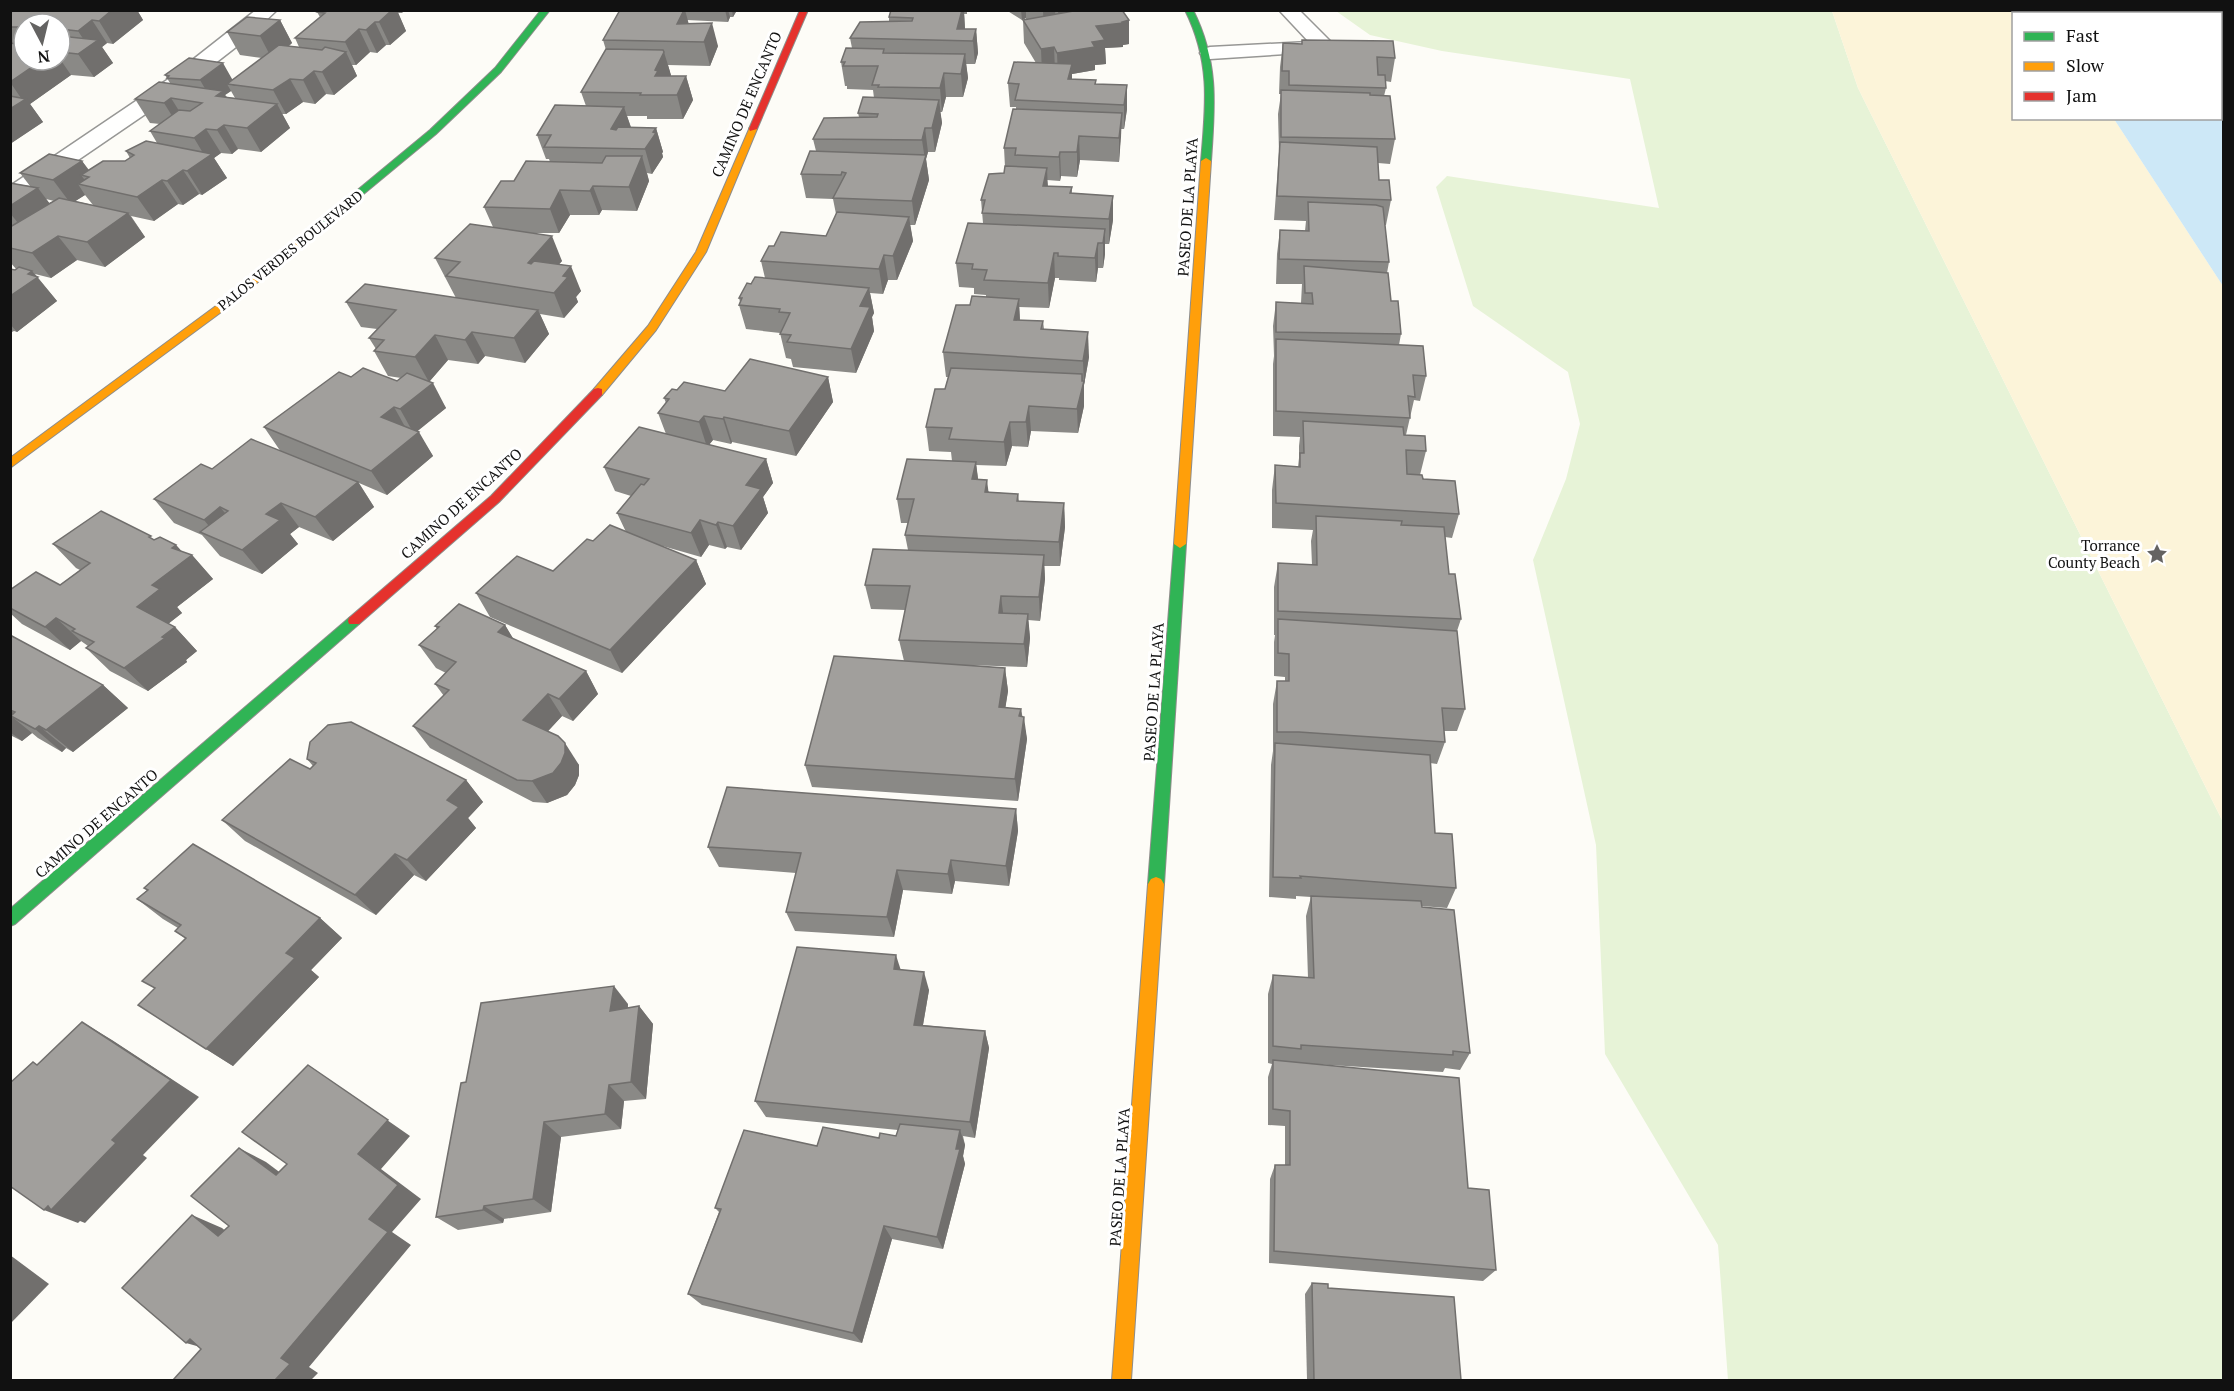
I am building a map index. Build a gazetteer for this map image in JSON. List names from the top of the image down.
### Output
{
  "streets": {
    "street": ["CAMINO DE ENCANTO", "PASEO DE LA PLAYA", "PALOS VERDES BOULEVARD"]
  },
  "places": {
    "place": ["Torrance County Beach"]
  },
  "legend": ["Fast", "Slow", "Jam"],
  "north": "bottom"
}
